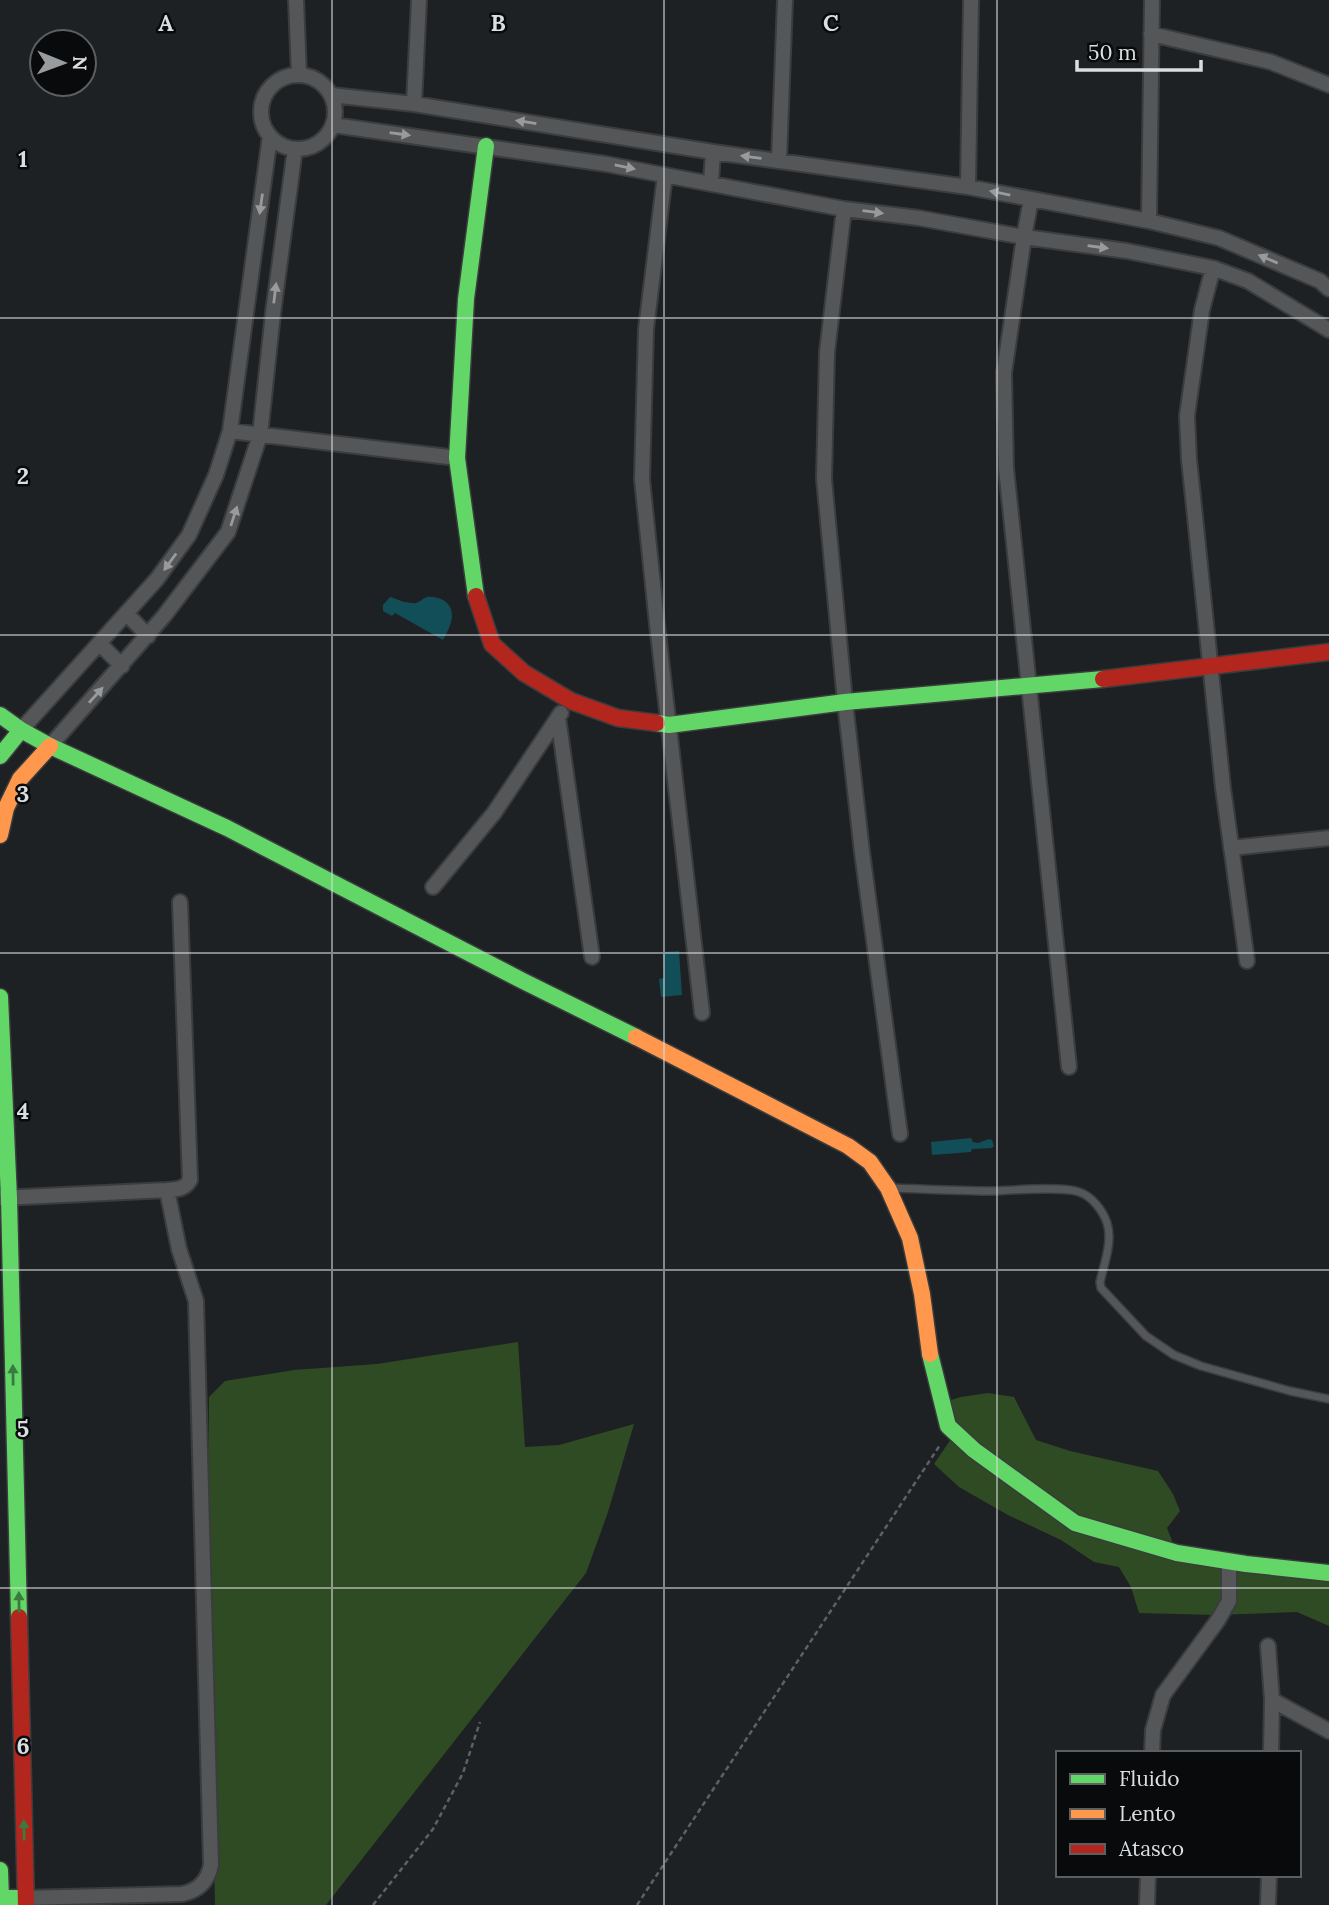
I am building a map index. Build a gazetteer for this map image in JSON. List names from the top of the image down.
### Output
{
  "legend": ["Fluido", "Lento", "Atasco"],
  "scale_bar": "50 m",
  "north": "right",
  "grid": {
    "columns": ["A", "B", "C"],
    "rows": [
      "1",
      "2",
      "3",
      "4",
      "5",
      "6"
    ]
  }
}
